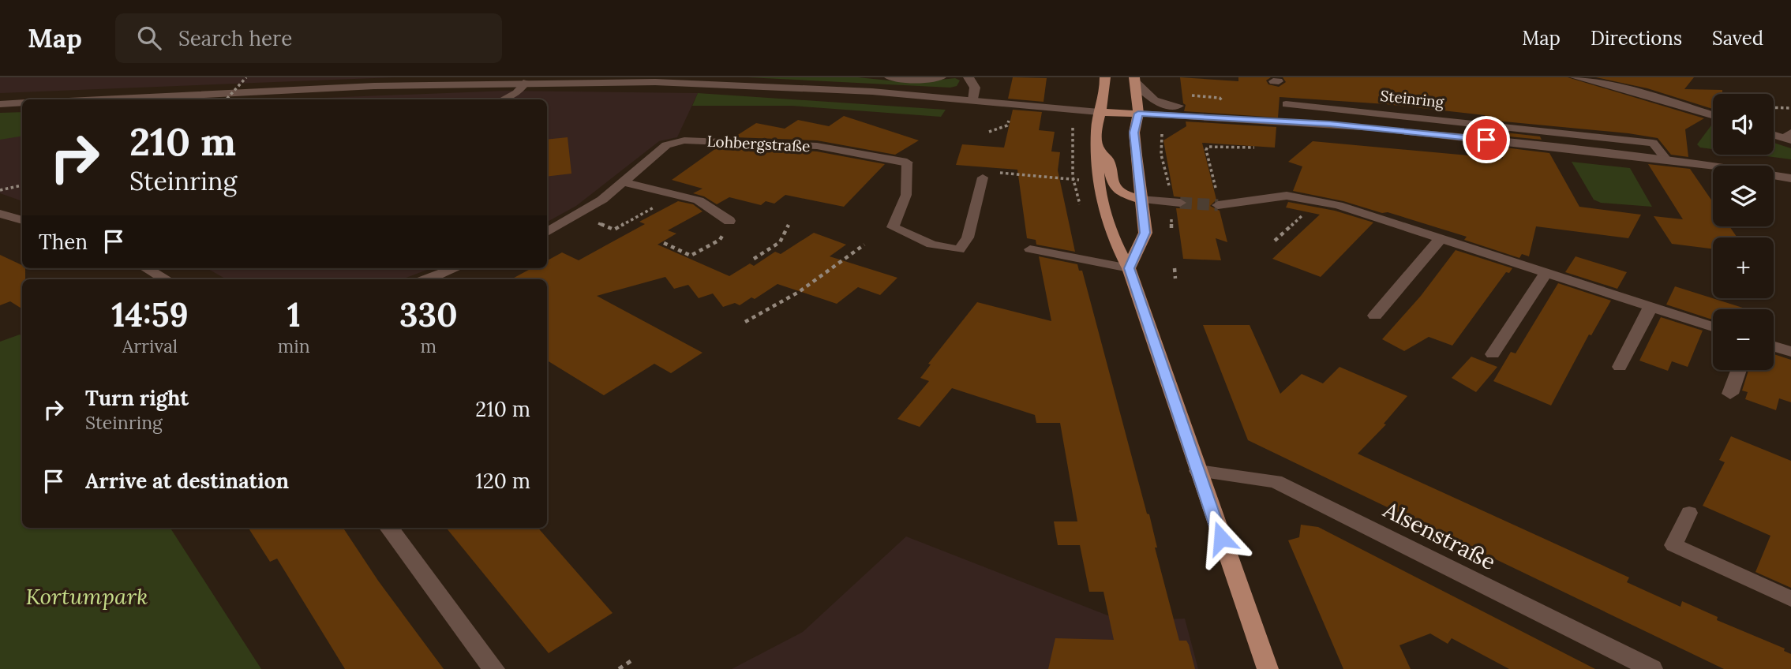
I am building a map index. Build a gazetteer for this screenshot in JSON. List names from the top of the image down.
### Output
{
  "streets": {
    "street": ["Steinring", "Lohbergstraße", "Alsenstraße"]
  },
  "parks": ["Kortumpark"],
  "page": {
    "header": "Map",
    "search": "Search here",
    "nav": ["Map", "Directions", "Saved"],
    "map_buttons": ["+", "−"],
    "turn": ["210 m", "Steinring"],
    "then": "Then",
    "eta": [
      "14:59",
      "Arrival",
      "1",
      "min",
      "330",
      "m"
    ],
    "list": [
      {
        "name": "Turn right",
        "note": "Steinring",
        "value": "210 m"
      },
      {
        "name": "Arrive at destination",
        "value": "120 m"
      }
    ]
  }
}
